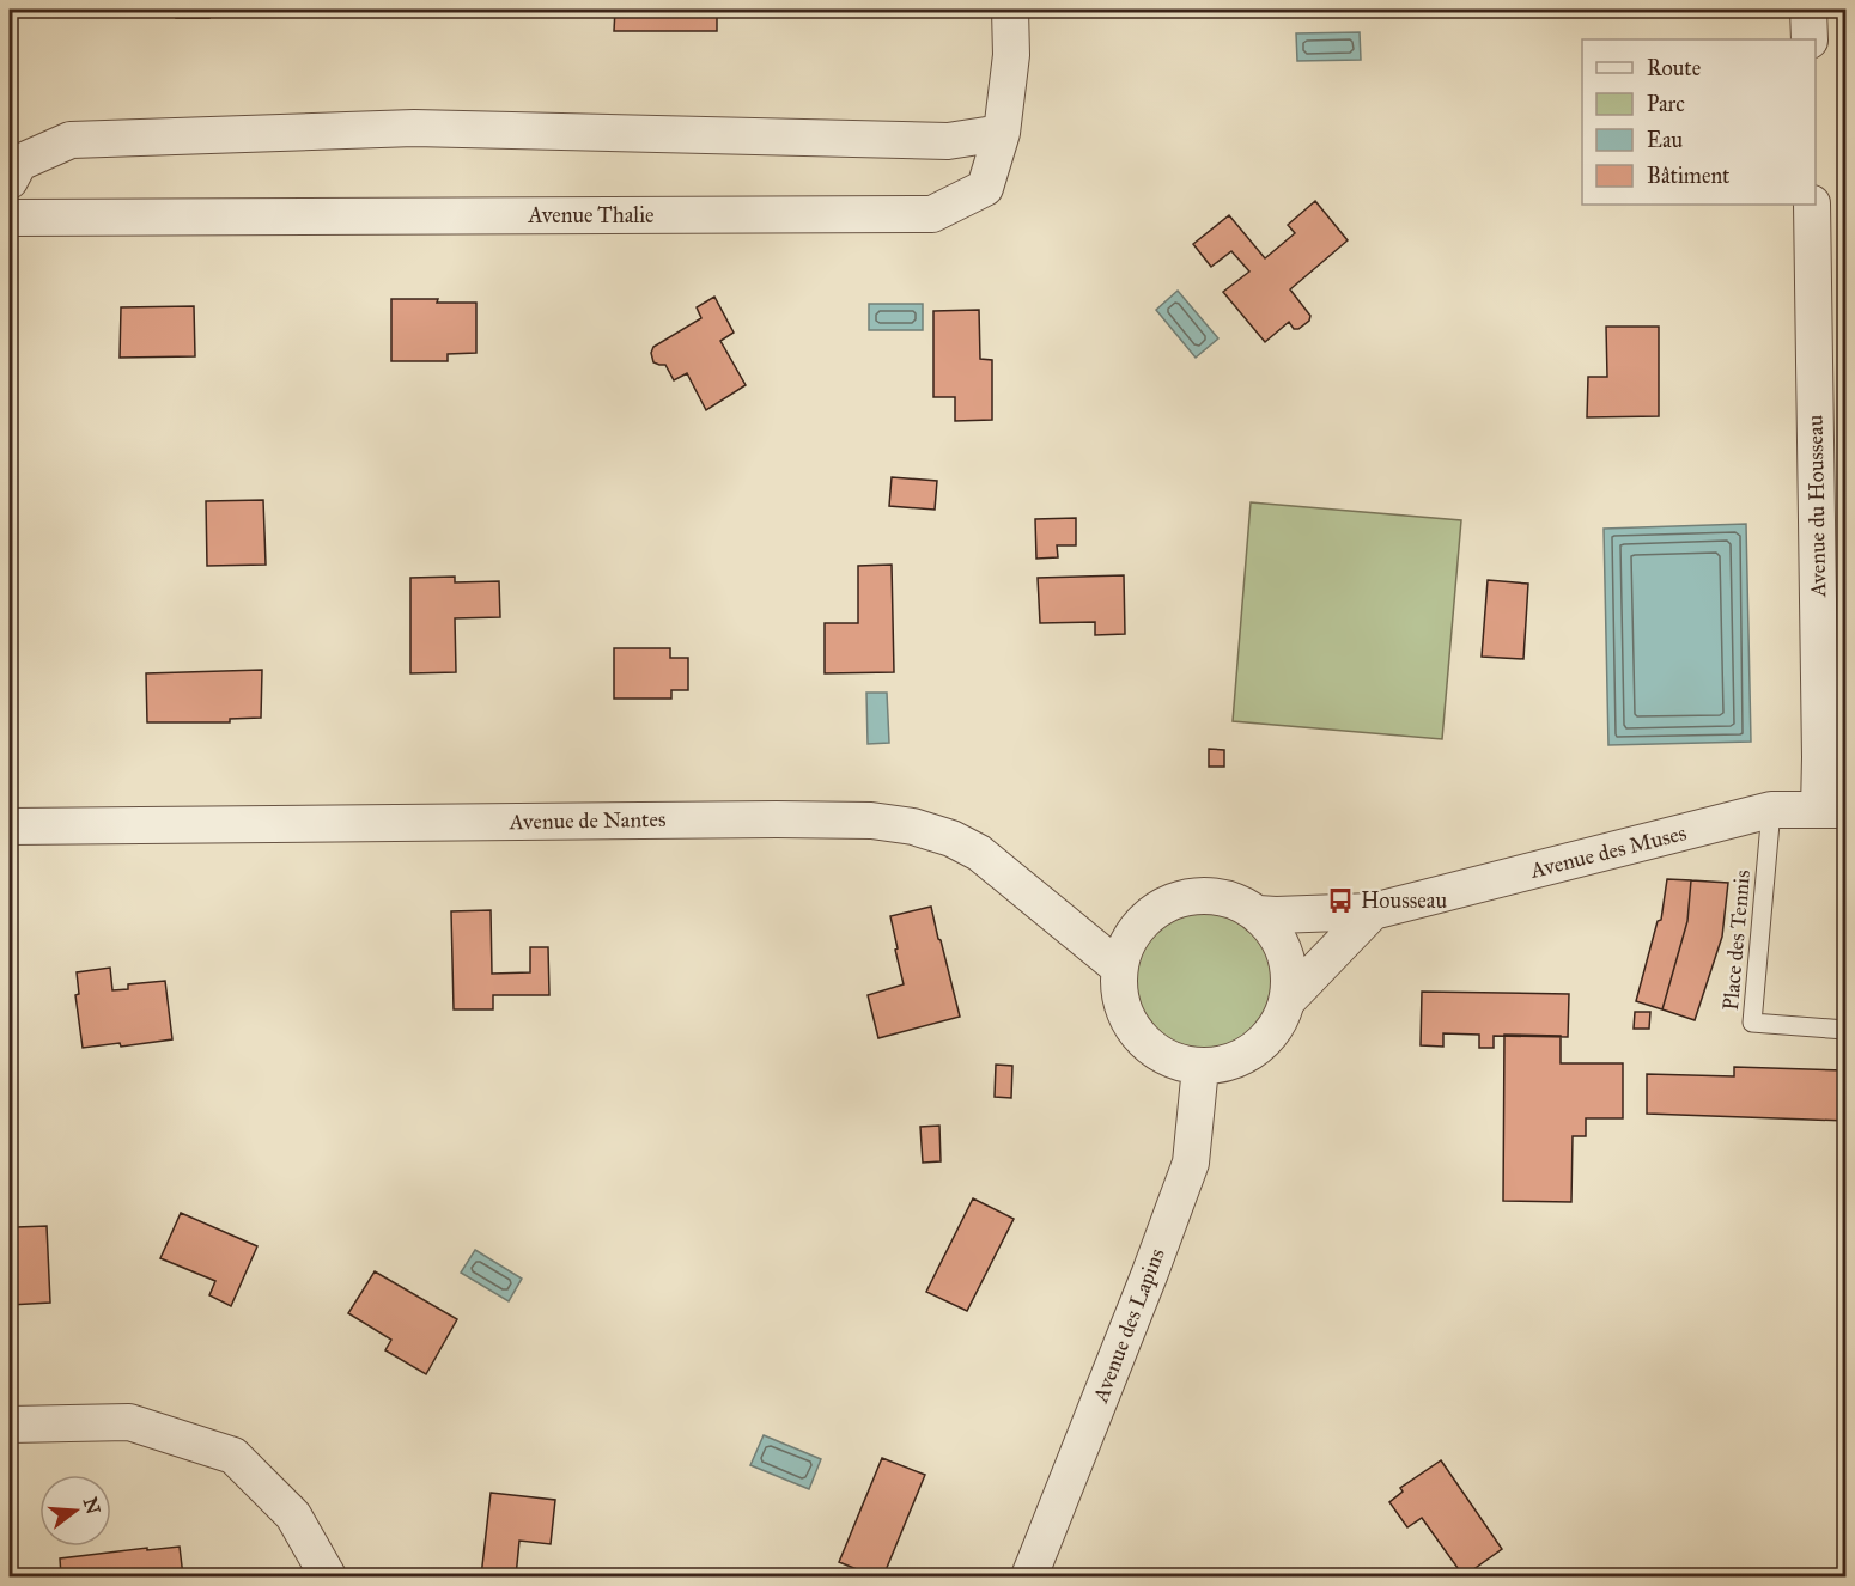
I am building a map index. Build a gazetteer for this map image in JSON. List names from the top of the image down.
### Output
{
  "streets": {
    "street": [
      "Avenue Thalie",
      "Avenue du Housseau",
      "Avenue de Nantes",
      "Avenue des Muses",
      "Avenue des Lapins"
    ],
    "lane": ["Place des Tennis"]
  },
  "crossings": [
    ["Avenue du Housseau", "Avenue des Muses"],
    ["Avenue de Nantes", "Avenue des Muses"],
    ["Avenue de Nantes", "Avenue des Lapins"],
    ["Avenue des Muses", "Place des Tennis"],
    ["Avenue des Muses", "Avenue des Lapins"]
  ],
  "places": {
    "bus stop": ["Housseau"]
  },
  "legend": [
    "Route",
    "Parc",
    "Eau",
    "Bâtiment"
  ],
  "north": "right"
}
